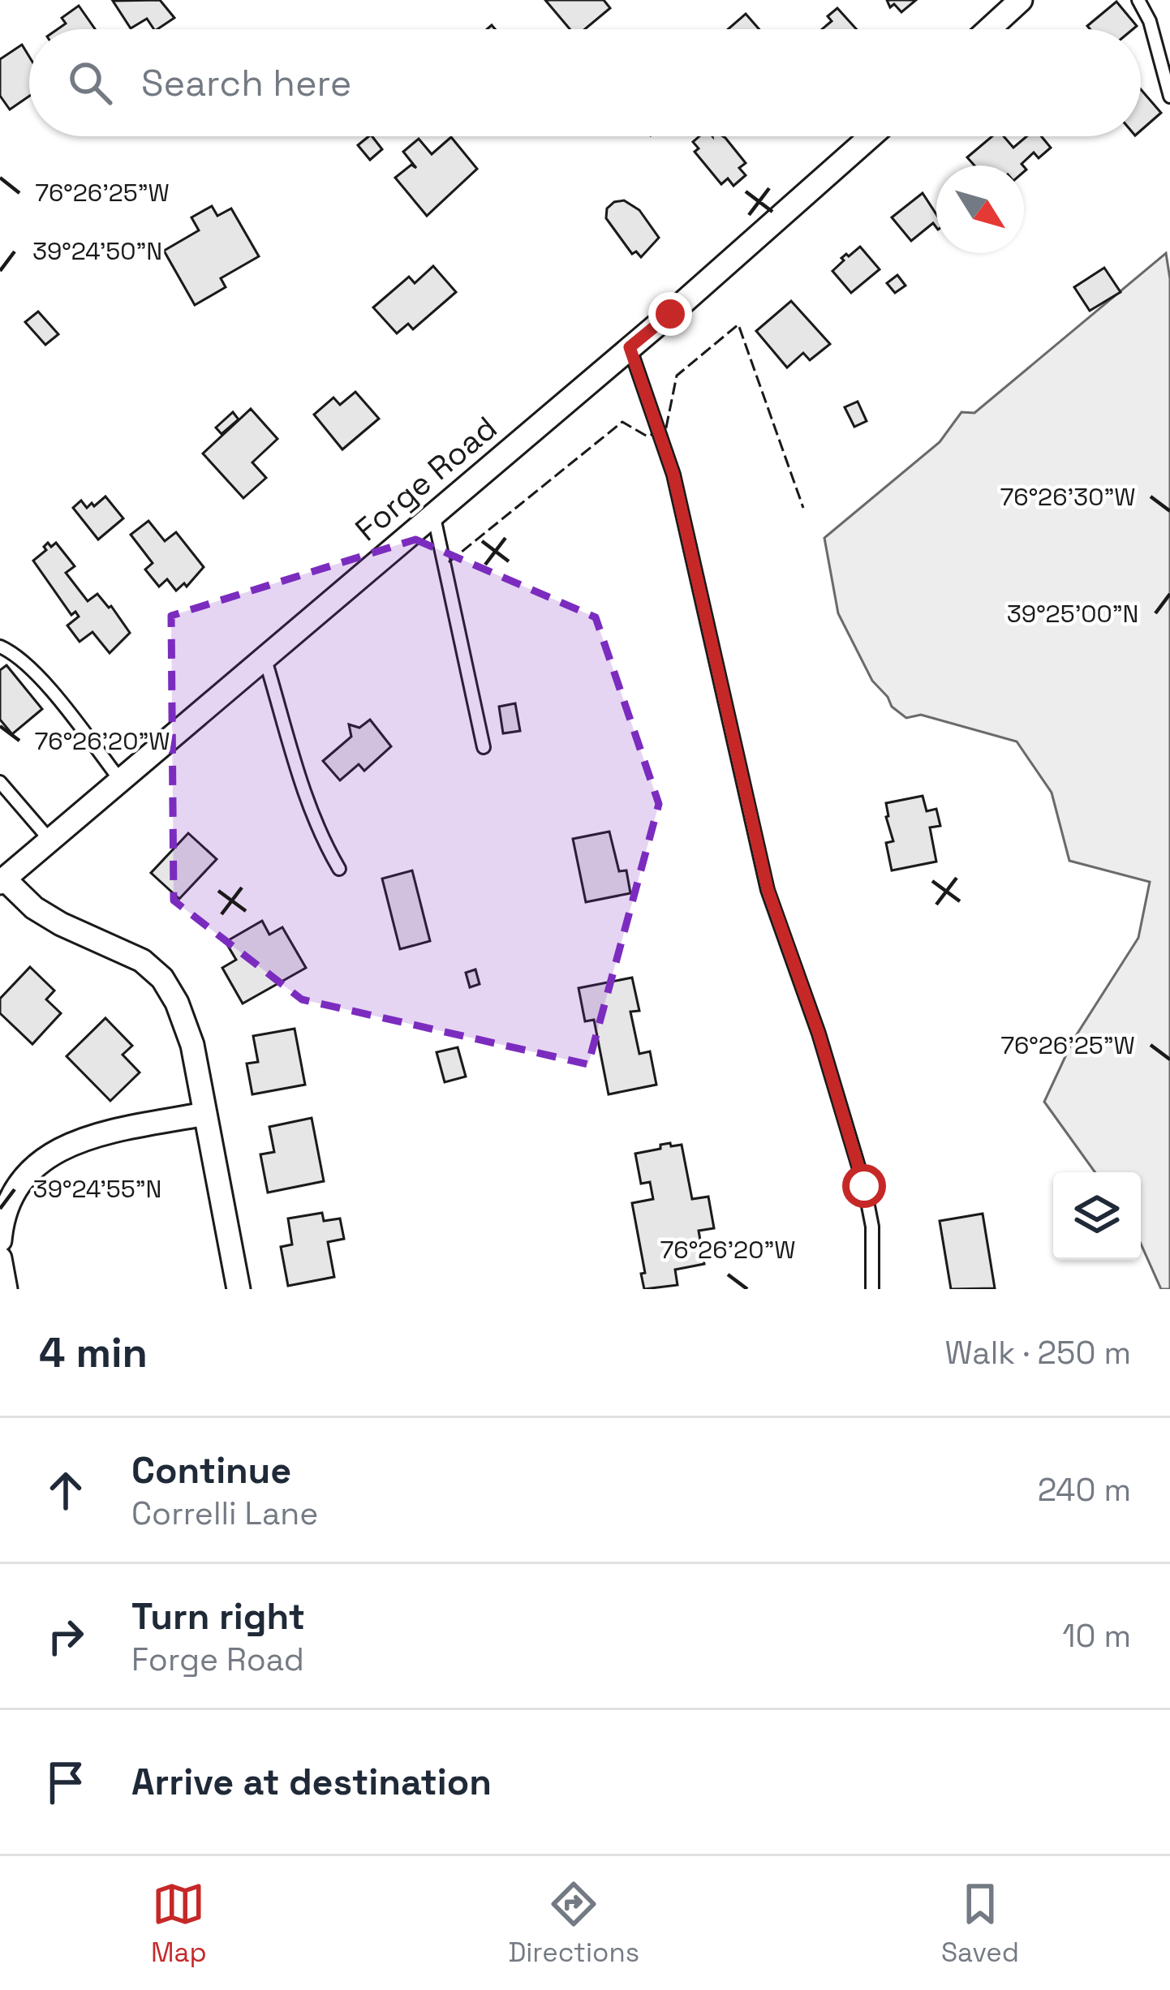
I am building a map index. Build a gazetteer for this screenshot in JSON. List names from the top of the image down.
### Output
{
  "streets": {
    "street": ["Forge Road"]
  },
  "north": "bottom right",
  "page": {
    "search": "Search here",
    "heading": ["4 min", "Walk · 250 m"],
    "list": [
      ["Continue", "Correlli Lane", "240 m"],
      ["Turn right", "Forge Road", "10 m"],
      "Arrive at destination"
    ],
    "nav": ["Map", "Directions", "Saved"]
  },
  "coordinates": [
    "76°26'25\"W",
    "39°24'50\"N",
    "76°26'30\"W",
    "39°25'00\"N",
    "76°26'20\"W",
    "39°24'55\"N"
  ]
}
